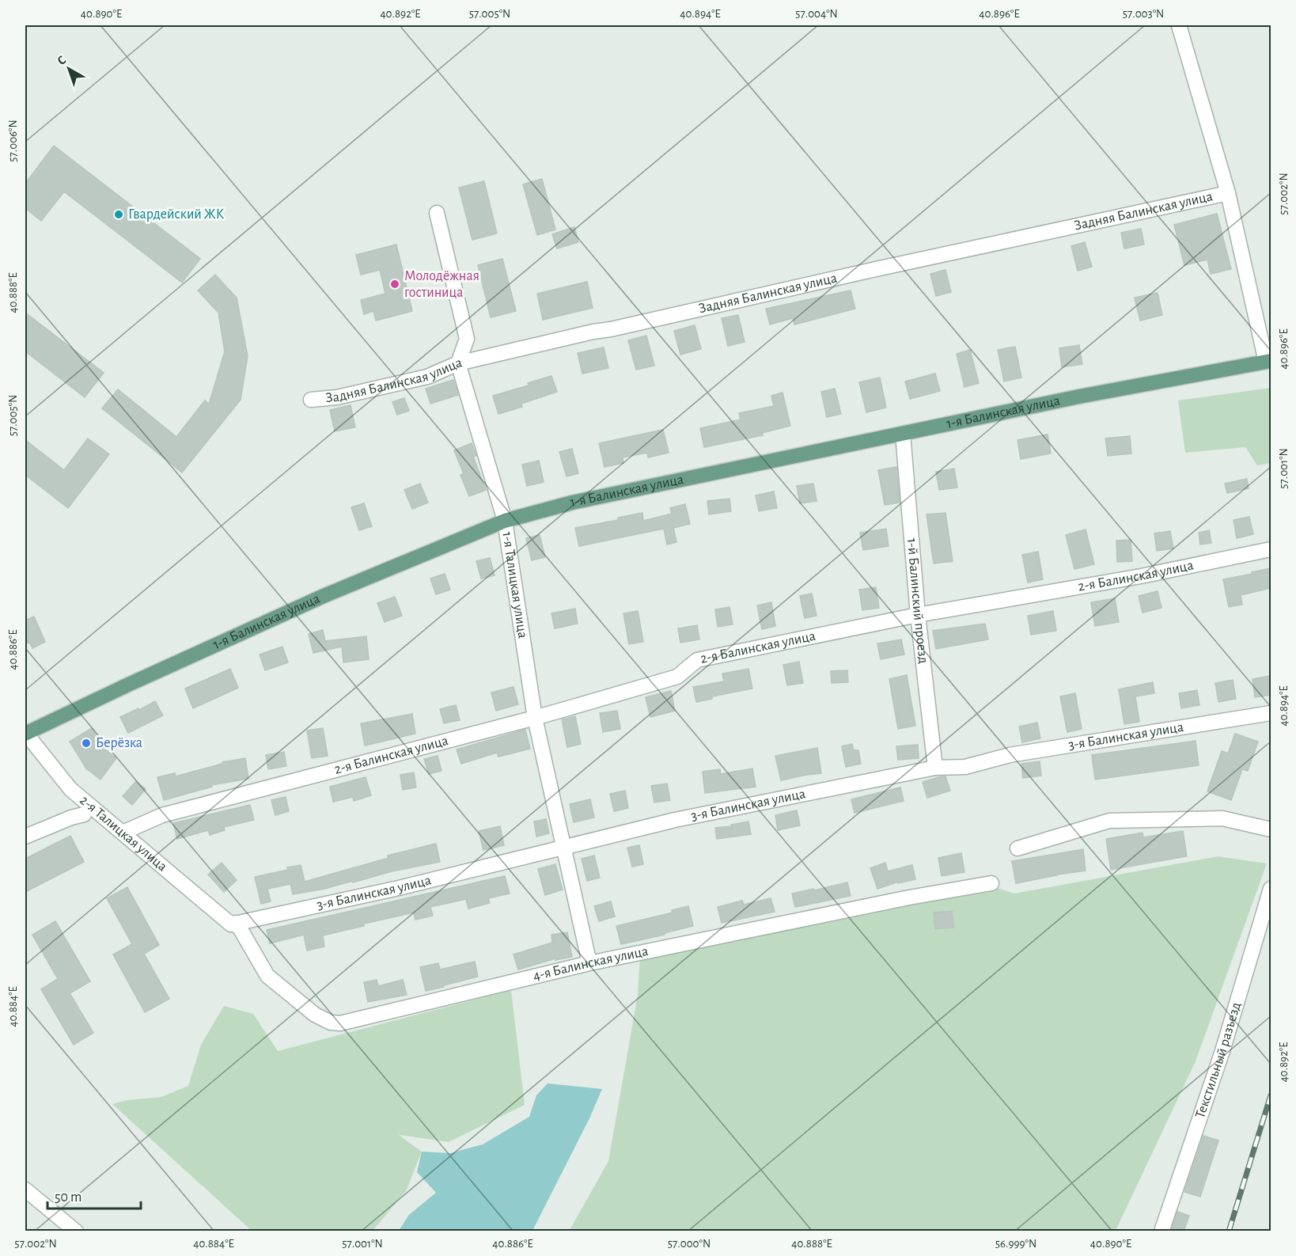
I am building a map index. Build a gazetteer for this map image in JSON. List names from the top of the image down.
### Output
{
  "streets": {
    "main road": ["1-я Балинская улица"],
    "street": [
      "Задняя Балинская улица",
      "2-я Балинская улица",
      "1-я Талицкая улица",
      "1-й Балинский проезд",
      "3-я Балинская улица",
      "2-я Талицкая улица",
      "4-я Балинская улица",
      "Текстильный разъезд"
    ]
  },
  "crossings": [
    ["Задняя Балинская улица", "1-я Талицкая улица"],
    ["1-я Балинская улица", "1-я Талицкая улица"],
    ["1-я Балинская улица", "1-й Балинский проезд"],
    ["1-я Балинская улица", "2-я Талицкая улица"],
    ["2-я Балинская улица", "1-я Талицкая улица"],
    ["2-я Балинская улица", "1-й Балинский проезд"],
    ["2-я Балинская улица", "2-я Талицкая улица"],
    ["1-я Талицкая улица", "3-я Балинская улица"],
    ["1-я Талицкая улица", "4-я Балинская улица"],
    ["1-й Балинский проезд", "3-я Балинская улица"],
    ["3-я Балинская улица", "2-я Талицкая улица"],
    ["3-я Балинская улица", "4-я Балинская улица"],
    ["2-я Талицкая улица", "4-я Балинская улица"]
  ],
  "places": ["Гвардейский ЖК", "Молодёжная гостиница", "Берёзка"],
  "scale_bar": "50 m",
  "north": "top left",
  "coordinates": [
    "40.890°E",
    "40.892°E",
    "57.005°N",
    "40.894°E",
    "57.004°N",
    "40.896°E",
    "57.003°N",
    "57.006°N",
    "57.002°N",
    "40.888°E",
    "57.001°N",
    "40.886°E",
    "40.884°E",
    "57.000°N",
    "56.999°N"
  ]
}
